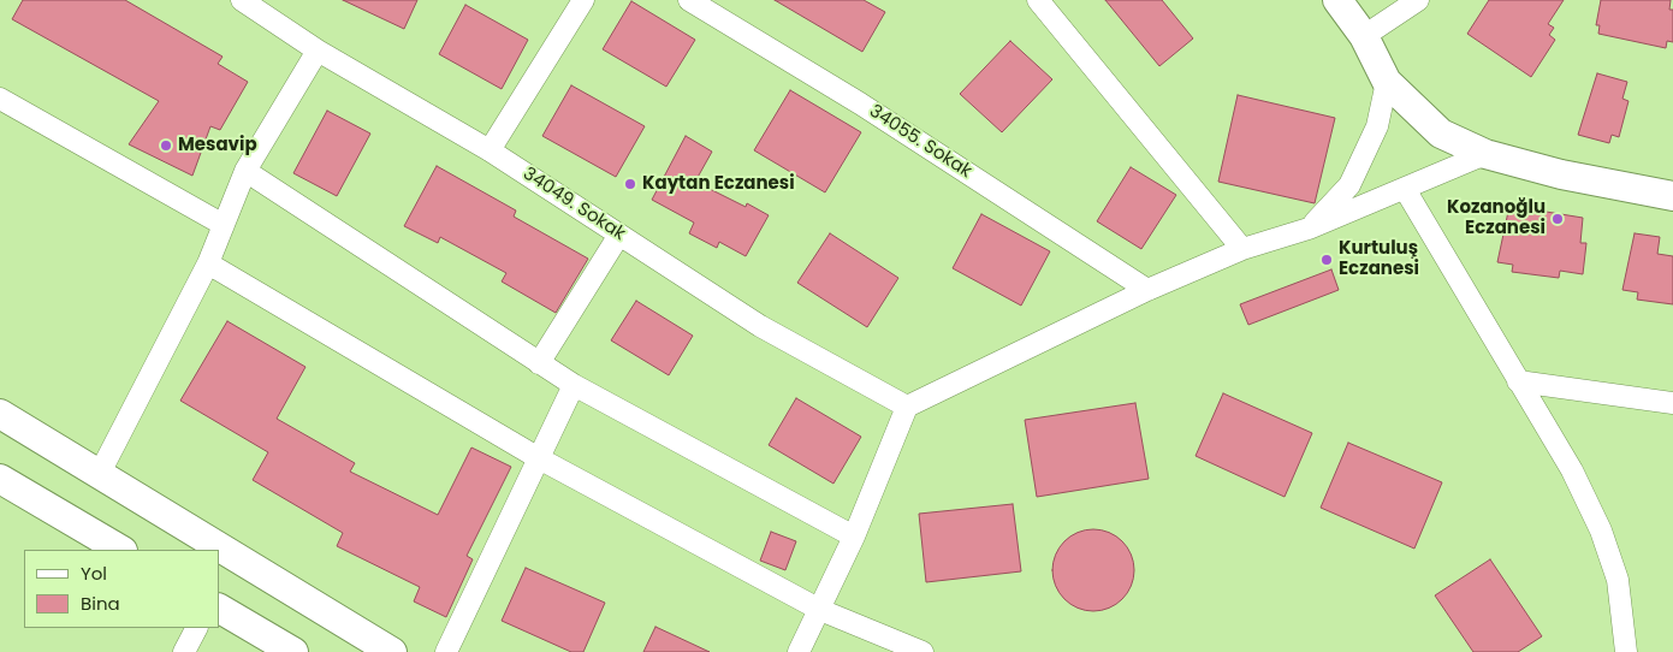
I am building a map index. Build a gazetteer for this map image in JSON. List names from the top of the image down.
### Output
{
  "streets": {
    "street": ["34055. Sokak", "34049. Sokak"]
  },
  "places": [
    "Mesavip",
    "Kaytan Eczanesi",
    "Kozanoğlu Eczanesi",
    "Kurtuluş Eczanesi"
  ],
  "legend": ["Yol", "Bina"]
}
